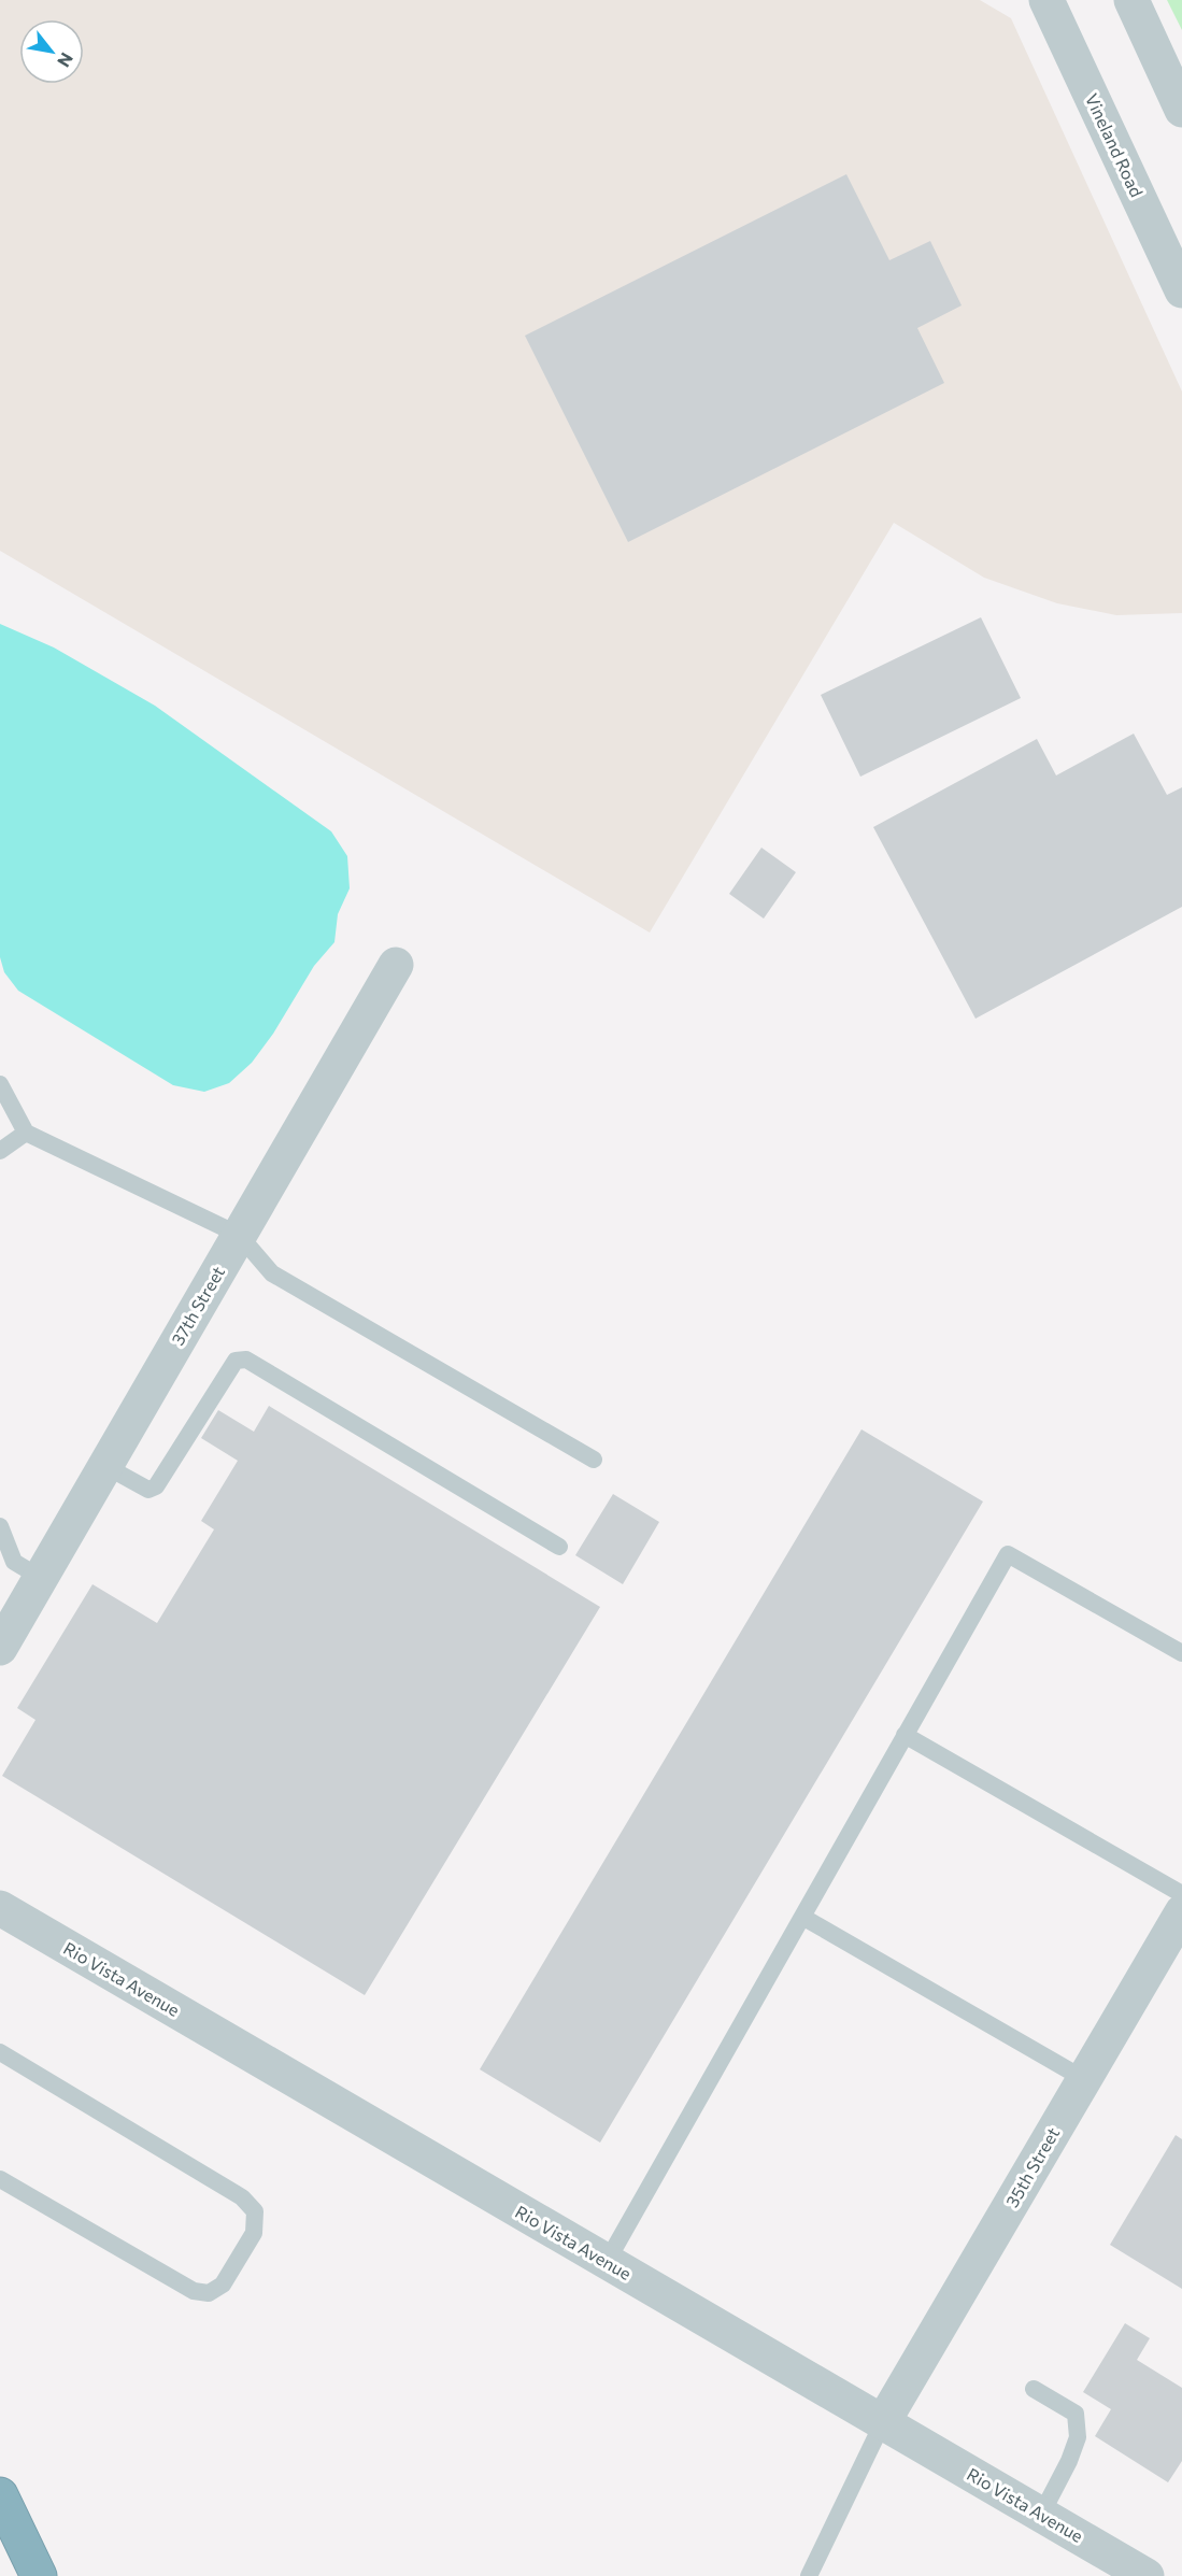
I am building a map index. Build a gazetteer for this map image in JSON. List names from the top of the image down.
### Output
{
  "streets": {
    "street": [
      "Vineland Road",
      "37th Street",
      "Rio Vista Avenue",
      "35th Street"
    ]
  },
  "crossings": [
    ["Rio Vista Avenue", "35th Street"]
  ],
  "north": "bottom right"
}
